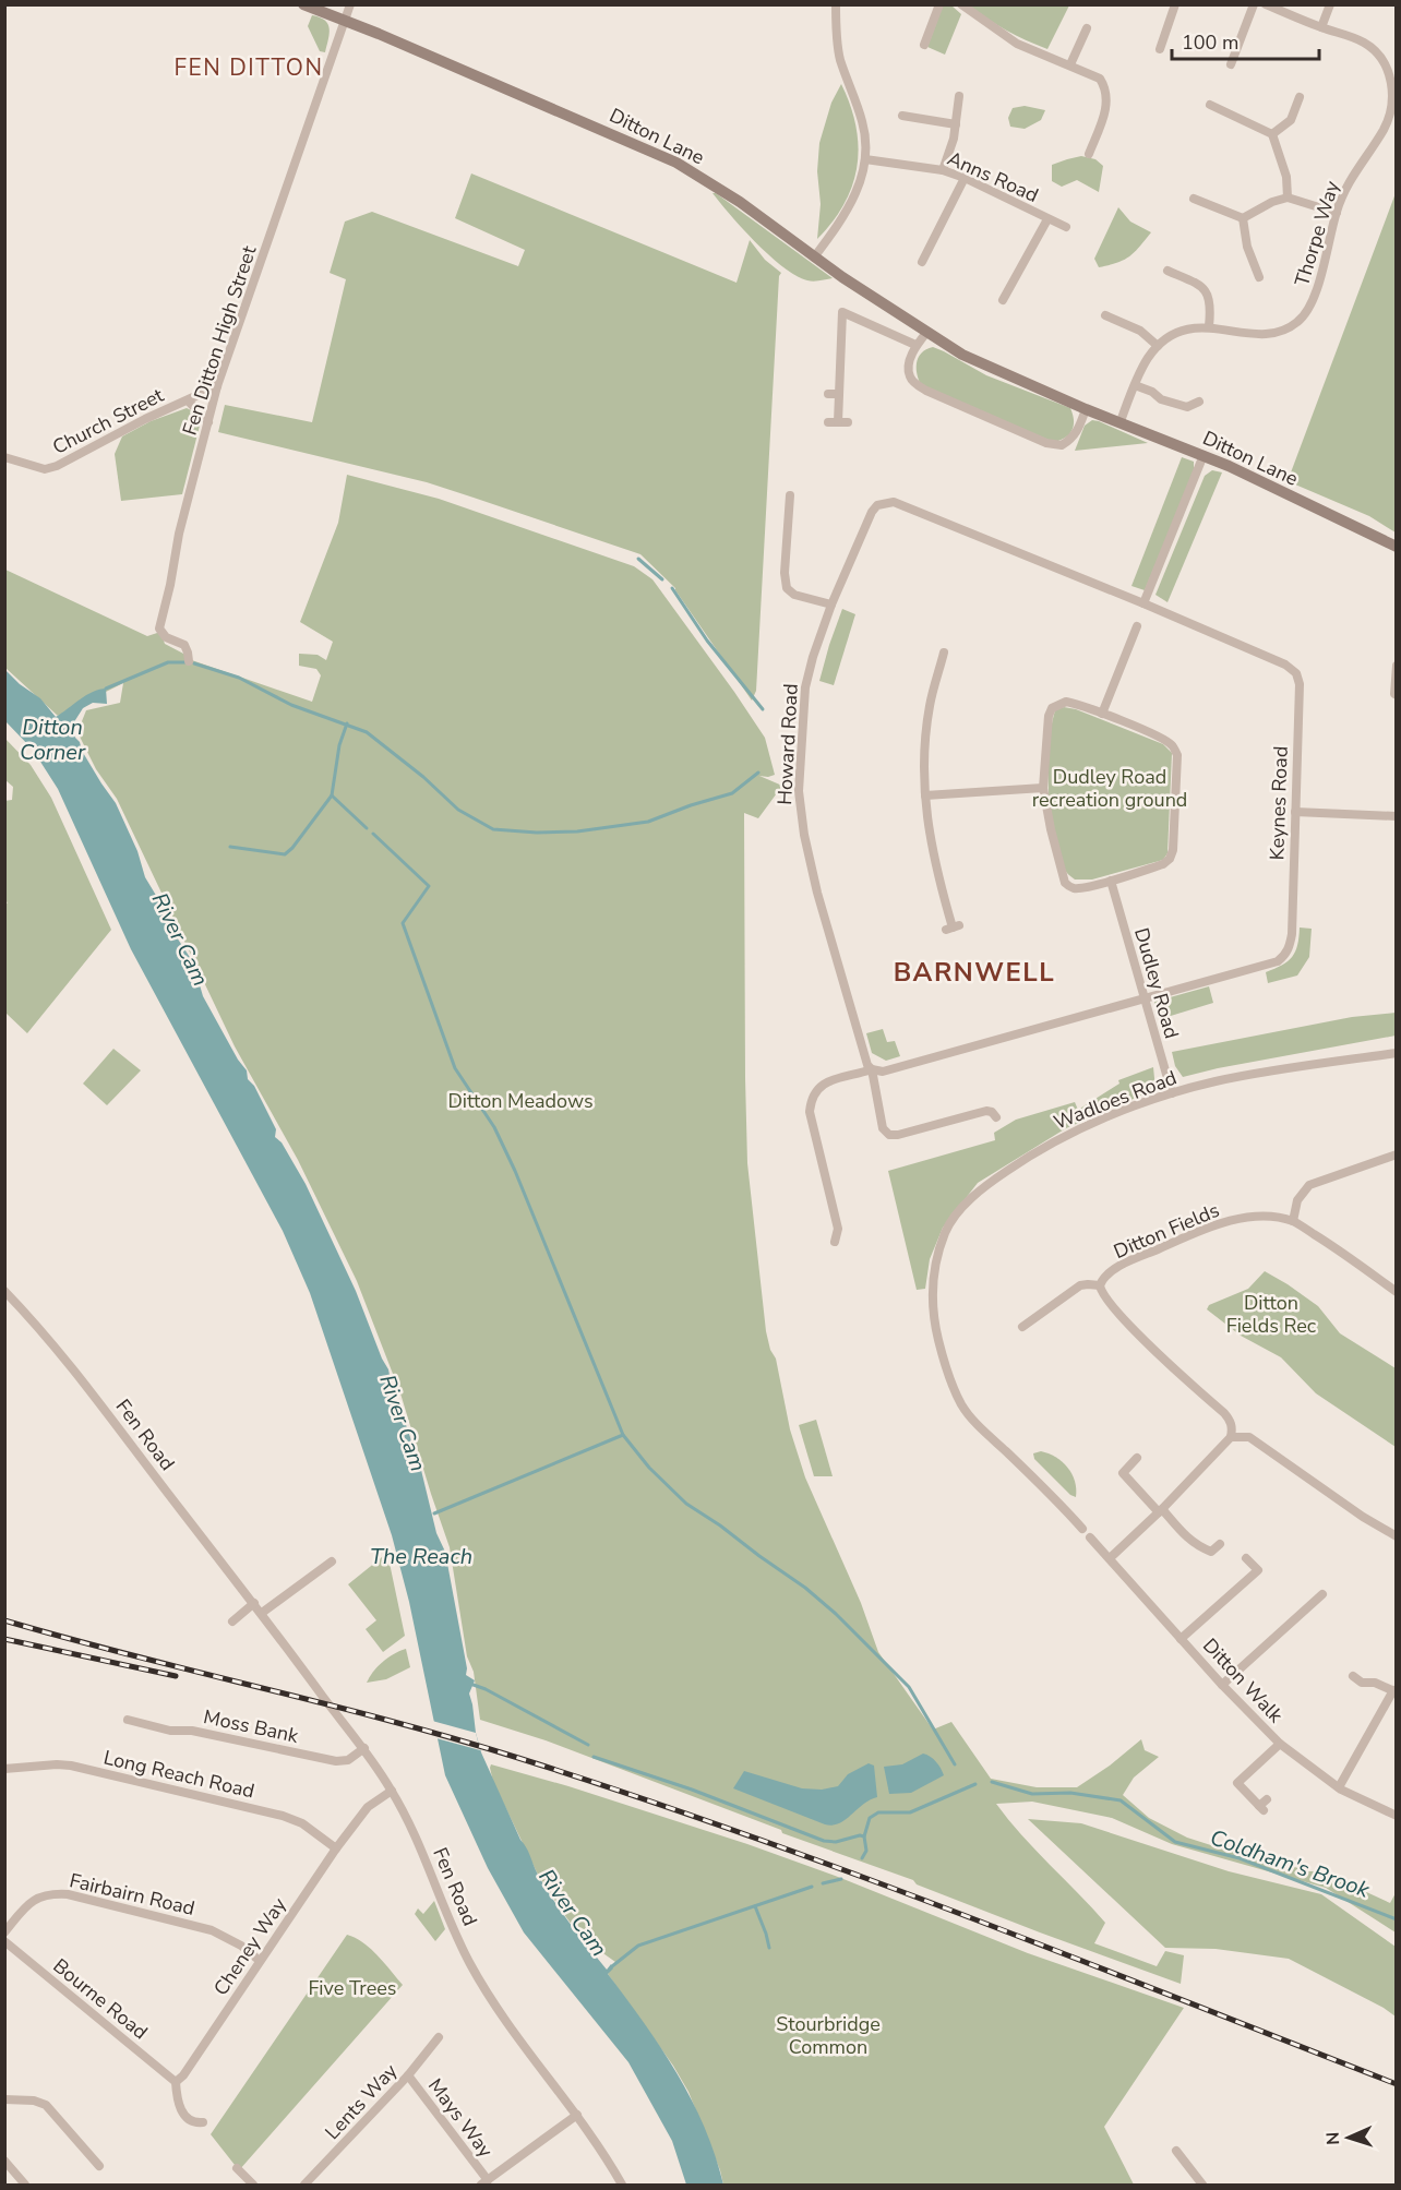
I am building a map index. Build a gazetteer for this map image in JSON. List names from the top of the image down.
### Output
{
  "streets": {
    "main road": ["Ditton Lane"],
    "street": [
      "Anns Road",
      "Thorpe Way",
      "Fen Ditton High Street",
      "Church Street",
      "Howard Road",
      "Keynes Road",
      "Dudley Road",
      "Wadloes Road",
      "Ditton Fields",
      "Fen Road",
      "Ditton Walk",
      "Moss Bank",
      "Long Reach Road",
      "Fairbairn Road",
      "Cheney Way",
      "Bourne Road",
      "Lents Way",
      "Mays Way"
    ]
  },
  "crossings": [
    ["Ditton Lane", "Thorpe Way"],
    ["Ditton Lane", "Fen Ditton High Street"],
    ["Fen Ditton High Street", "Church Street"],
    ["Howard Road", "Keynes Road"],
    ["Keynes Road", "Dudley Road"],
    ["Dudley Road", "Wadloes Road"],
    ["Fen Road", "Moss Bank"],
    ["Fen Road", "Cheney Way"],
    ["Long Reach Road", "Cheney Way"],
    ["Fairbairn Road", "Cheney Way"],
    ["Cheney Way", "Bourne Road"],
    ["Lents Way", "Mays Way"]
  ],
  "districts": ["FEN DITTON", "BARNWELL"],
  "water": [
    "Ditton Corner",
    "River Cam",
    "The Reach",
    "Coldham's Brook"
  ],
  "parks": [
    "Dudley Road recreation ground",
    "Ditton Meadows",
    "Ditton Fields Rec",
    "Five Trees",
    "Stourbridge Common"
  ],
  "scale_bar": "100 m",
  "north": "left"
}
